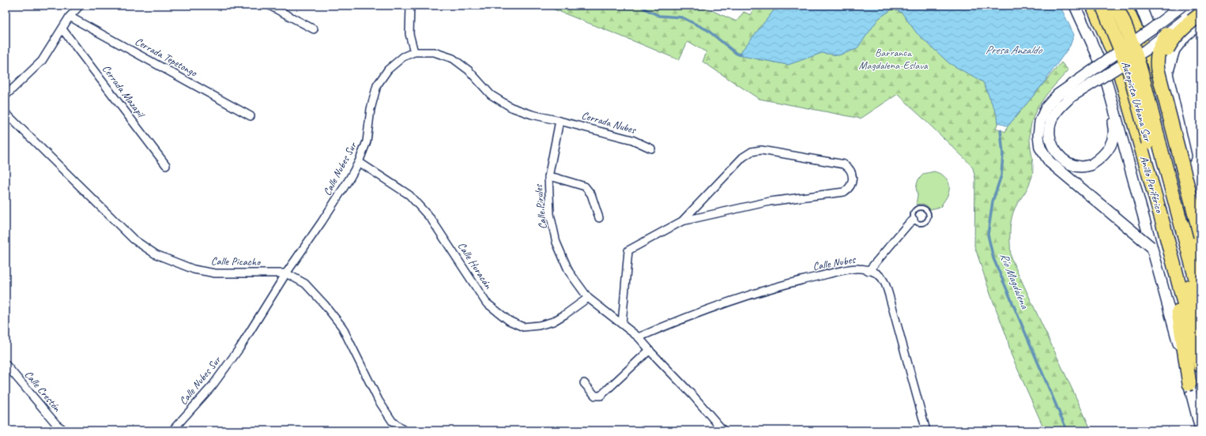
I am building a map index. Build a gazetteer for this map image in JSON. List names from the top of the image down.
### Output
{
  "streets": {
    "highway": ["Autopista Urbana Sur", "Anillo Periférico"],
    "street": [
      "Cerrada Tepetongo",
      "Cerrada Mazapil",
      "Cerrada Nubes",
      "Calle Nubes Sur",
      "Calle Pirules",
      "Calle Picacho",
      "Calle Nubes",
      "Calle Huracán",
      "Calle Crestón"
    ]
  },
  "crossings": [
    ["Cerrada Nubes", "Calle Nubes Sur"],
    ["Cerrada Nubes", "Calle Pirules"],
    ["Calle Nubes Sur", "Calle Pirules"],
    ["Calle Nubes Sur", "Calle Picacho"],
    ["Calle Nubes Sur", "Calle Huracán"],
    ["Calle Pirules", "Calle Nubes"],
    ["Calle Pirules", "Calle Huracán"]
  ],
  "water": ["Presa Anzaldo", "Río Magdalena"],
  "parks": ["Barranca Magdalena-Eslava"]
}
